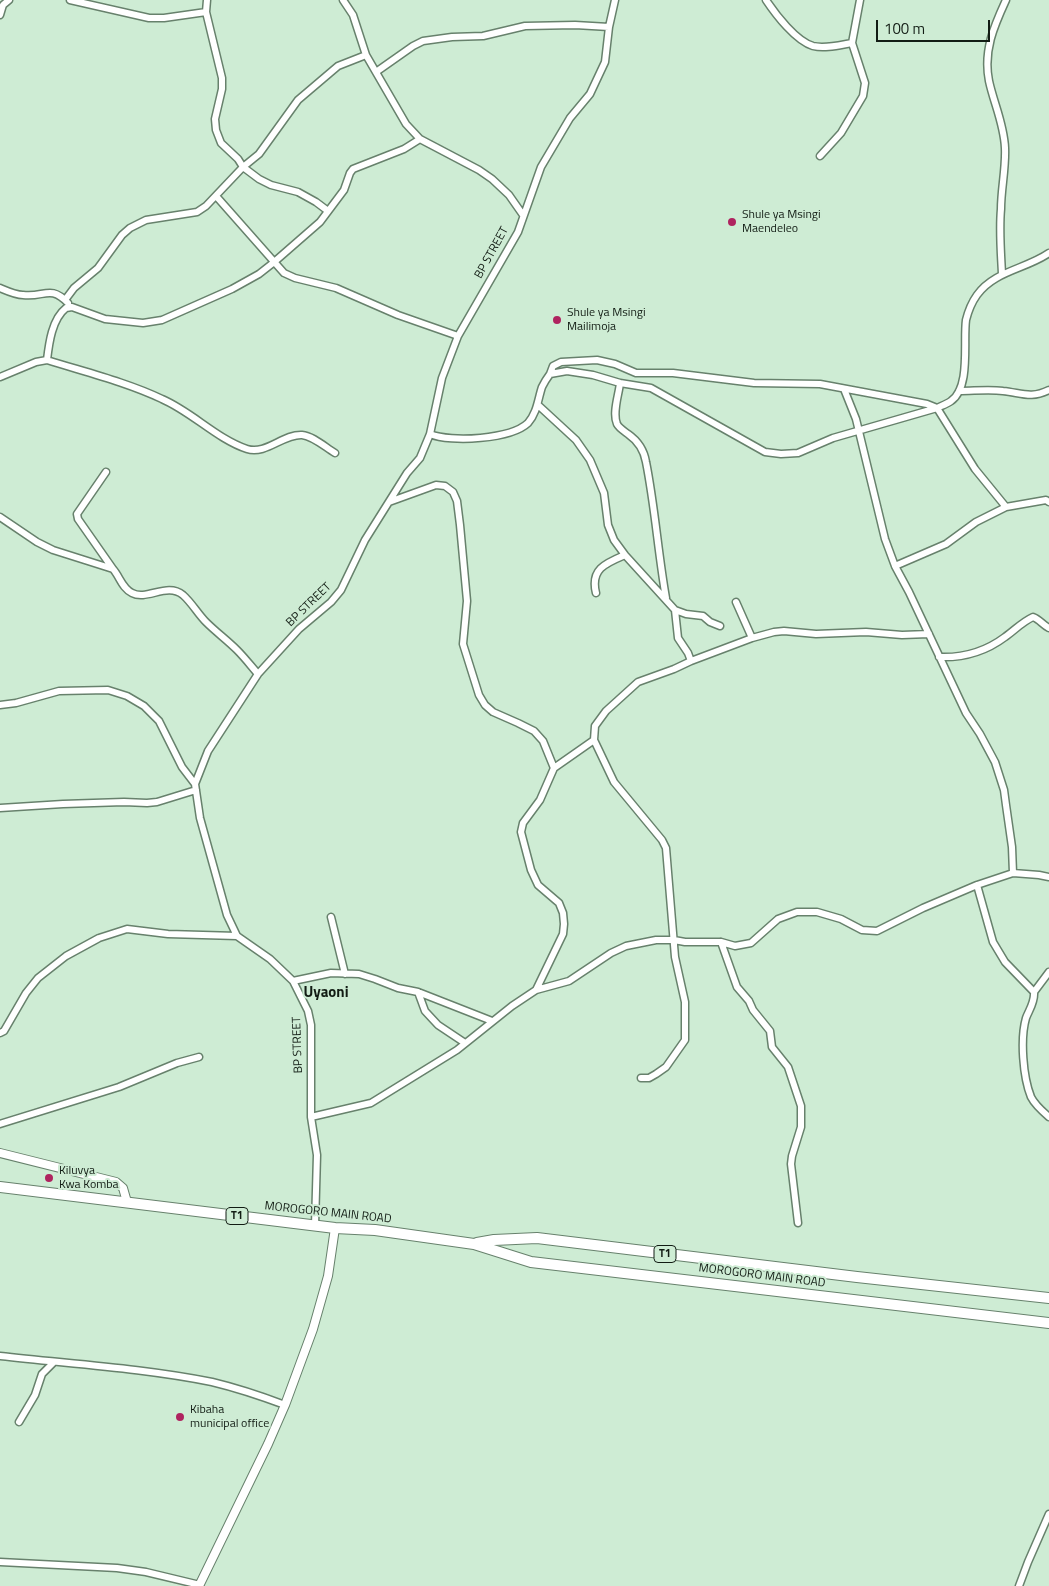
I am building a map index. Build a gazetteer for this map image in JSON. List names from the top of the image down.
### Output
{
  "streets": {
    "highway": ["MOROGORO MAIN ROAD", "T1"],
    "street": ["BP STREET"]
  },
  "crossings": [
    ["BP STREET", "MOROGORO MAIN ROAD"]
  ],
  "districts": ["Uyaoni"],
  "places": [
    "Shule ya Msingi Maendeleo",
    "Shule ya Msingi Mailimoja",
    "Kiluvya Kwa Komba",
    "Kibaha municipal office"
  ],
  "scale_bar": "100 m"
}
